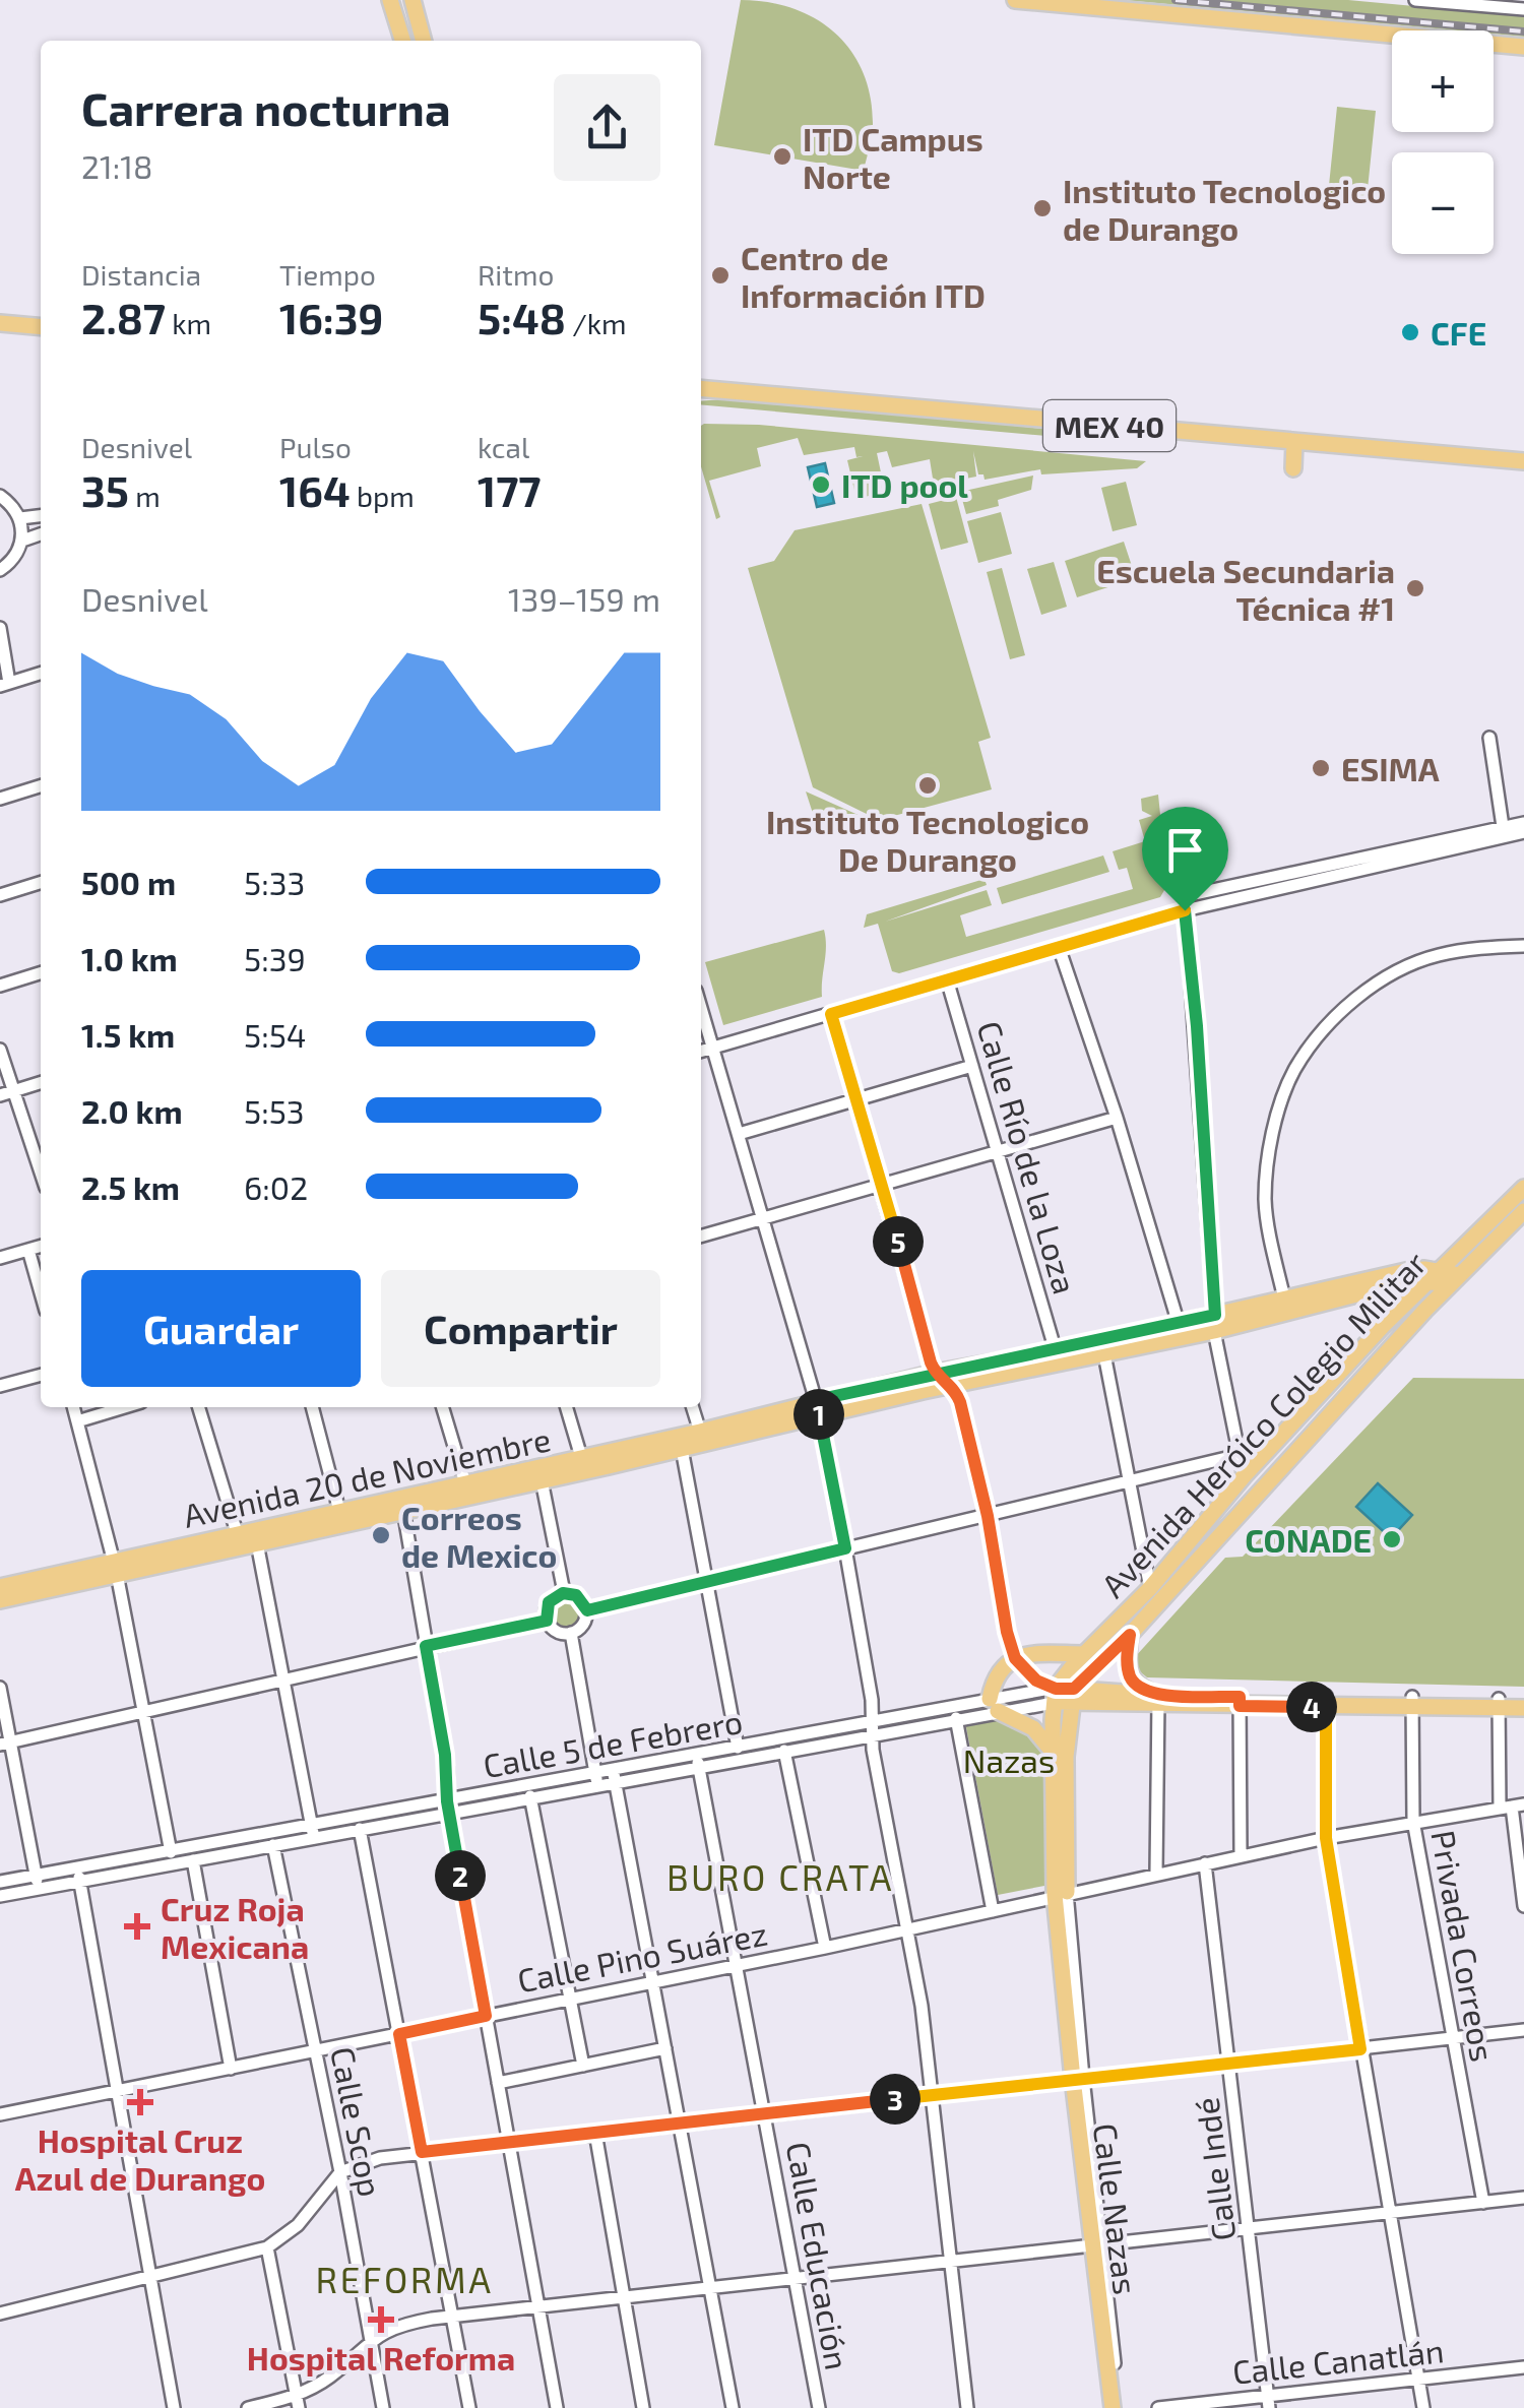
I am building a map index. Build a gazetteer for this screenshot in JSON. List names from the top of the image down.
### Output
{
  "streets": {
    "main road": [
      "MEX 40",
      "Avenida Heróico Colegio Militar",
      "Avenida 20 de Noviembre",
      "Calle Nazas"
    ],
    "street": [
      "Calle Río de la Loza",
      "Calle 5 de Febrero",
      "Privada Correos",
      "Calle Pino Suárez",
      "Calle Scop",
      "Calle Indé",
      "Calle Educación",
      "Calle Canatlán"
    ]
  },
  "crossings": [
    ["Calle Río de la Loza", "Avenida 20 de Noviembre"],
    ["Avenida Heróico Colegio Militar", "Avenida 20 de Noviembre"],
    ["Avenida Heróico Colegio Militar", "Calle 5 de Febrero"],
    ["Calle 5 de Febrero", "Calle Scop"],
    ["Calle 5 de Febrero", "Calle Educación"],
    ["Privada Correos", "Calle Pino Suárez"],
    ["Calle Pino Suárez", "Calle Scop"],
    ["Calle Pino Suárez", "Calle Indé"],
    ["Calle Pino Suárez", "Calle Nazas"],
    ["Calle Pino Suárez", "Calle Educación"],
    ["Calle Indé", "Calle Canatlán"]
  ],
  "districts": ["BURO CRATA", "REFORMA"],
  "parks": ["Nazas"],
  "places": {
    "other": [
      "ITD Campus Norte",
      "Instituto Tecnologico de Durango",
      "Centro de Información ITD",
      "CFE",
      "ITD pool",
      "Escuela Secundaria Técnica #1",
      "ESIMA",
      "Instituto Tecnologico De Durango",
      "Correos de Mexico",
      "CONADE"
    ],
    "health": ["Cruz Roja Mexicana", "Hospital Cruz Azul de Durango", "Hospital Reforma"]
  },
  "page": {
    "map_buttons": ["+", "−"],
    "heading": ["Carrera nocturna", "21:18"],
    "stats": [
      ["Distancia", "2.87 km"],
      ["Tiempo", "16:39"],
      ["Ritmo", "5:48 /km"],
      ["Desnivel", "35 m"],
      ["Pulso", "164 bpm"],
      ["kcal", "177"]
    ],
    "chart": ["Desnivel", "139–159 m"],
    "list": [
      {
        "name": "500 m",
        "note": "5:33"
      },
      {
        "name": "1.0 km",
        "note": "5:39"
      },
      {
        "name": "1.5 km",
        "note": "5:54"
      },
      {
        "name": "2.0 km",
        "note": "5:53"
      },
      {
        "name": "2.5 km",
        "note": "6:02"
      }
    ],
    "pins": [
      "5",
      "1",
      "4",
      "2",
      "3"
    ],
    "buttons": ["Guardar", "Compartir"]
  }
}
